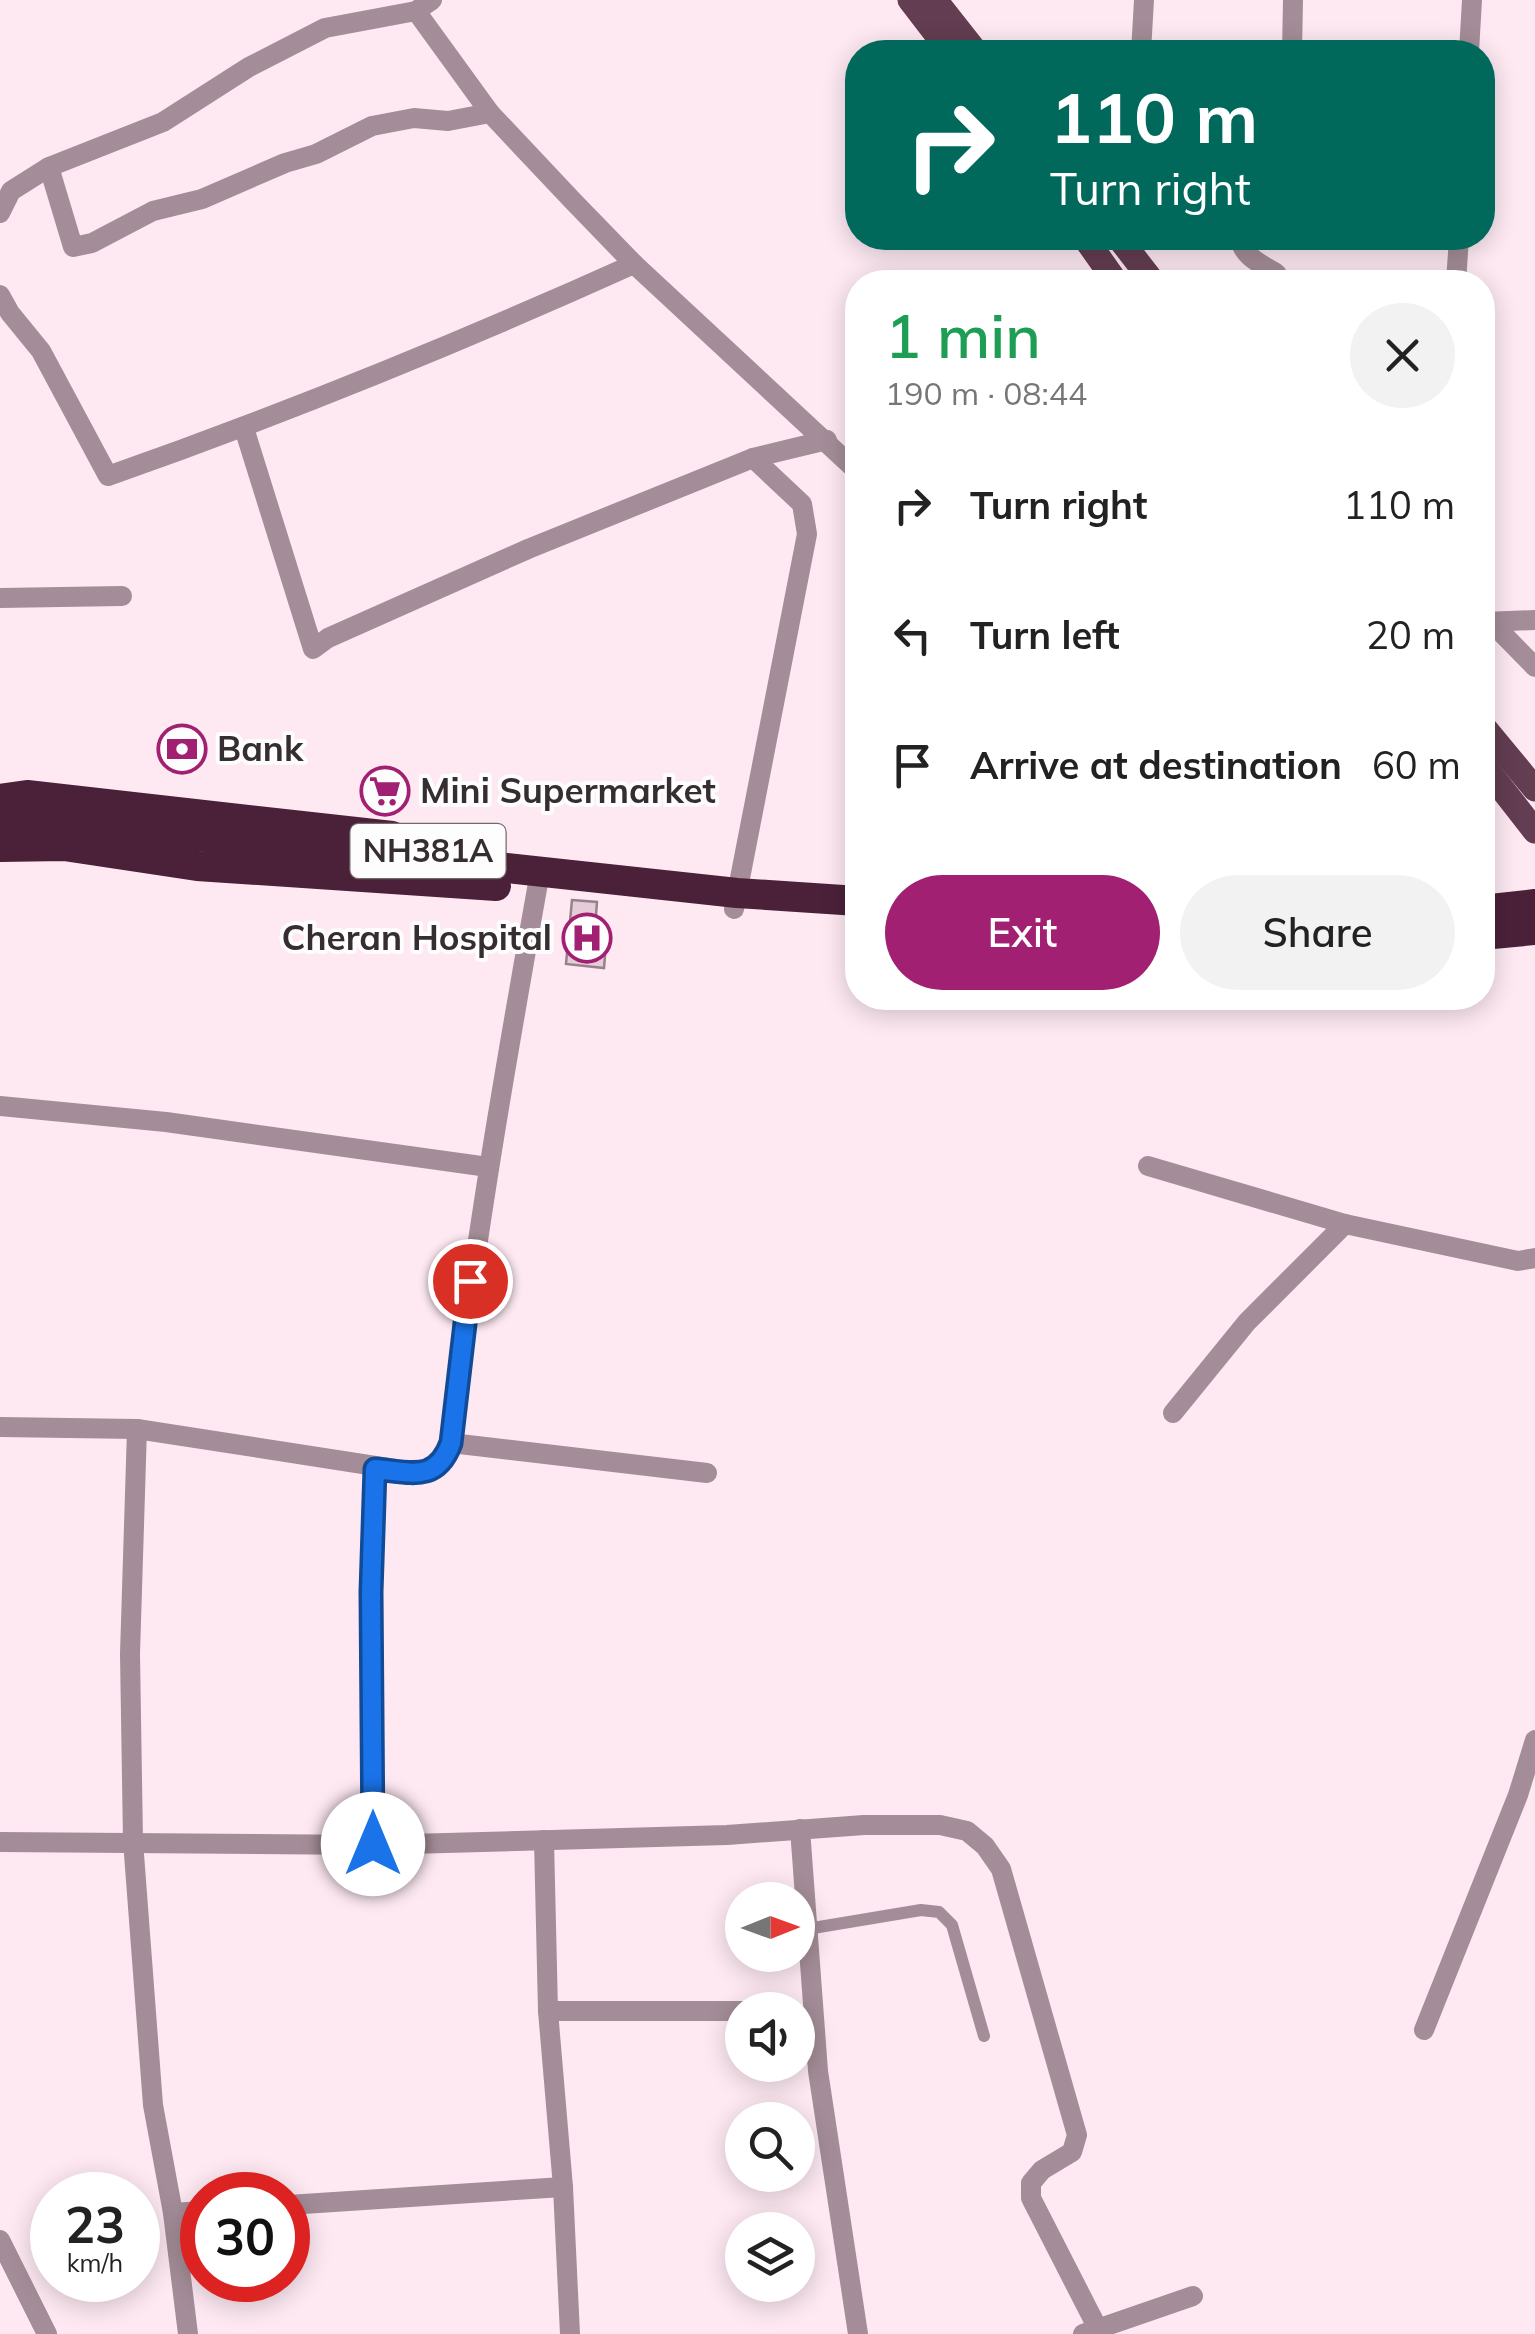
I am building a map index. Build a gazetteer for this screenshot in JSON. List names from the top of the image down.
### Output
{
  "streets": {
    "highway": ["NH381A"]
  },
  "places": {
    "bank": ["Bank"],
    "supermarket": ["Mini Supermarket"],
    "hospital": ["Cheran Hospital"]
  },
  "north": "right",
  "page": {
    "turn": ["110 m", "Turn right"],
    "heading": ["1 min", "190 m · 08:44"],
    "list": [
      {
        "name": "Turn right",
        "value": "110 m"
      },
      {
        "name": "Turn left",
        "value": "20 m"
      },
      {
        "name": "Arrive at destination",
        "value": "60 m"
      }
    ],
    "buttons": ["Exit", "Share"],
    "speed": "23 km/h",
    "limit": "30"
  }
}
